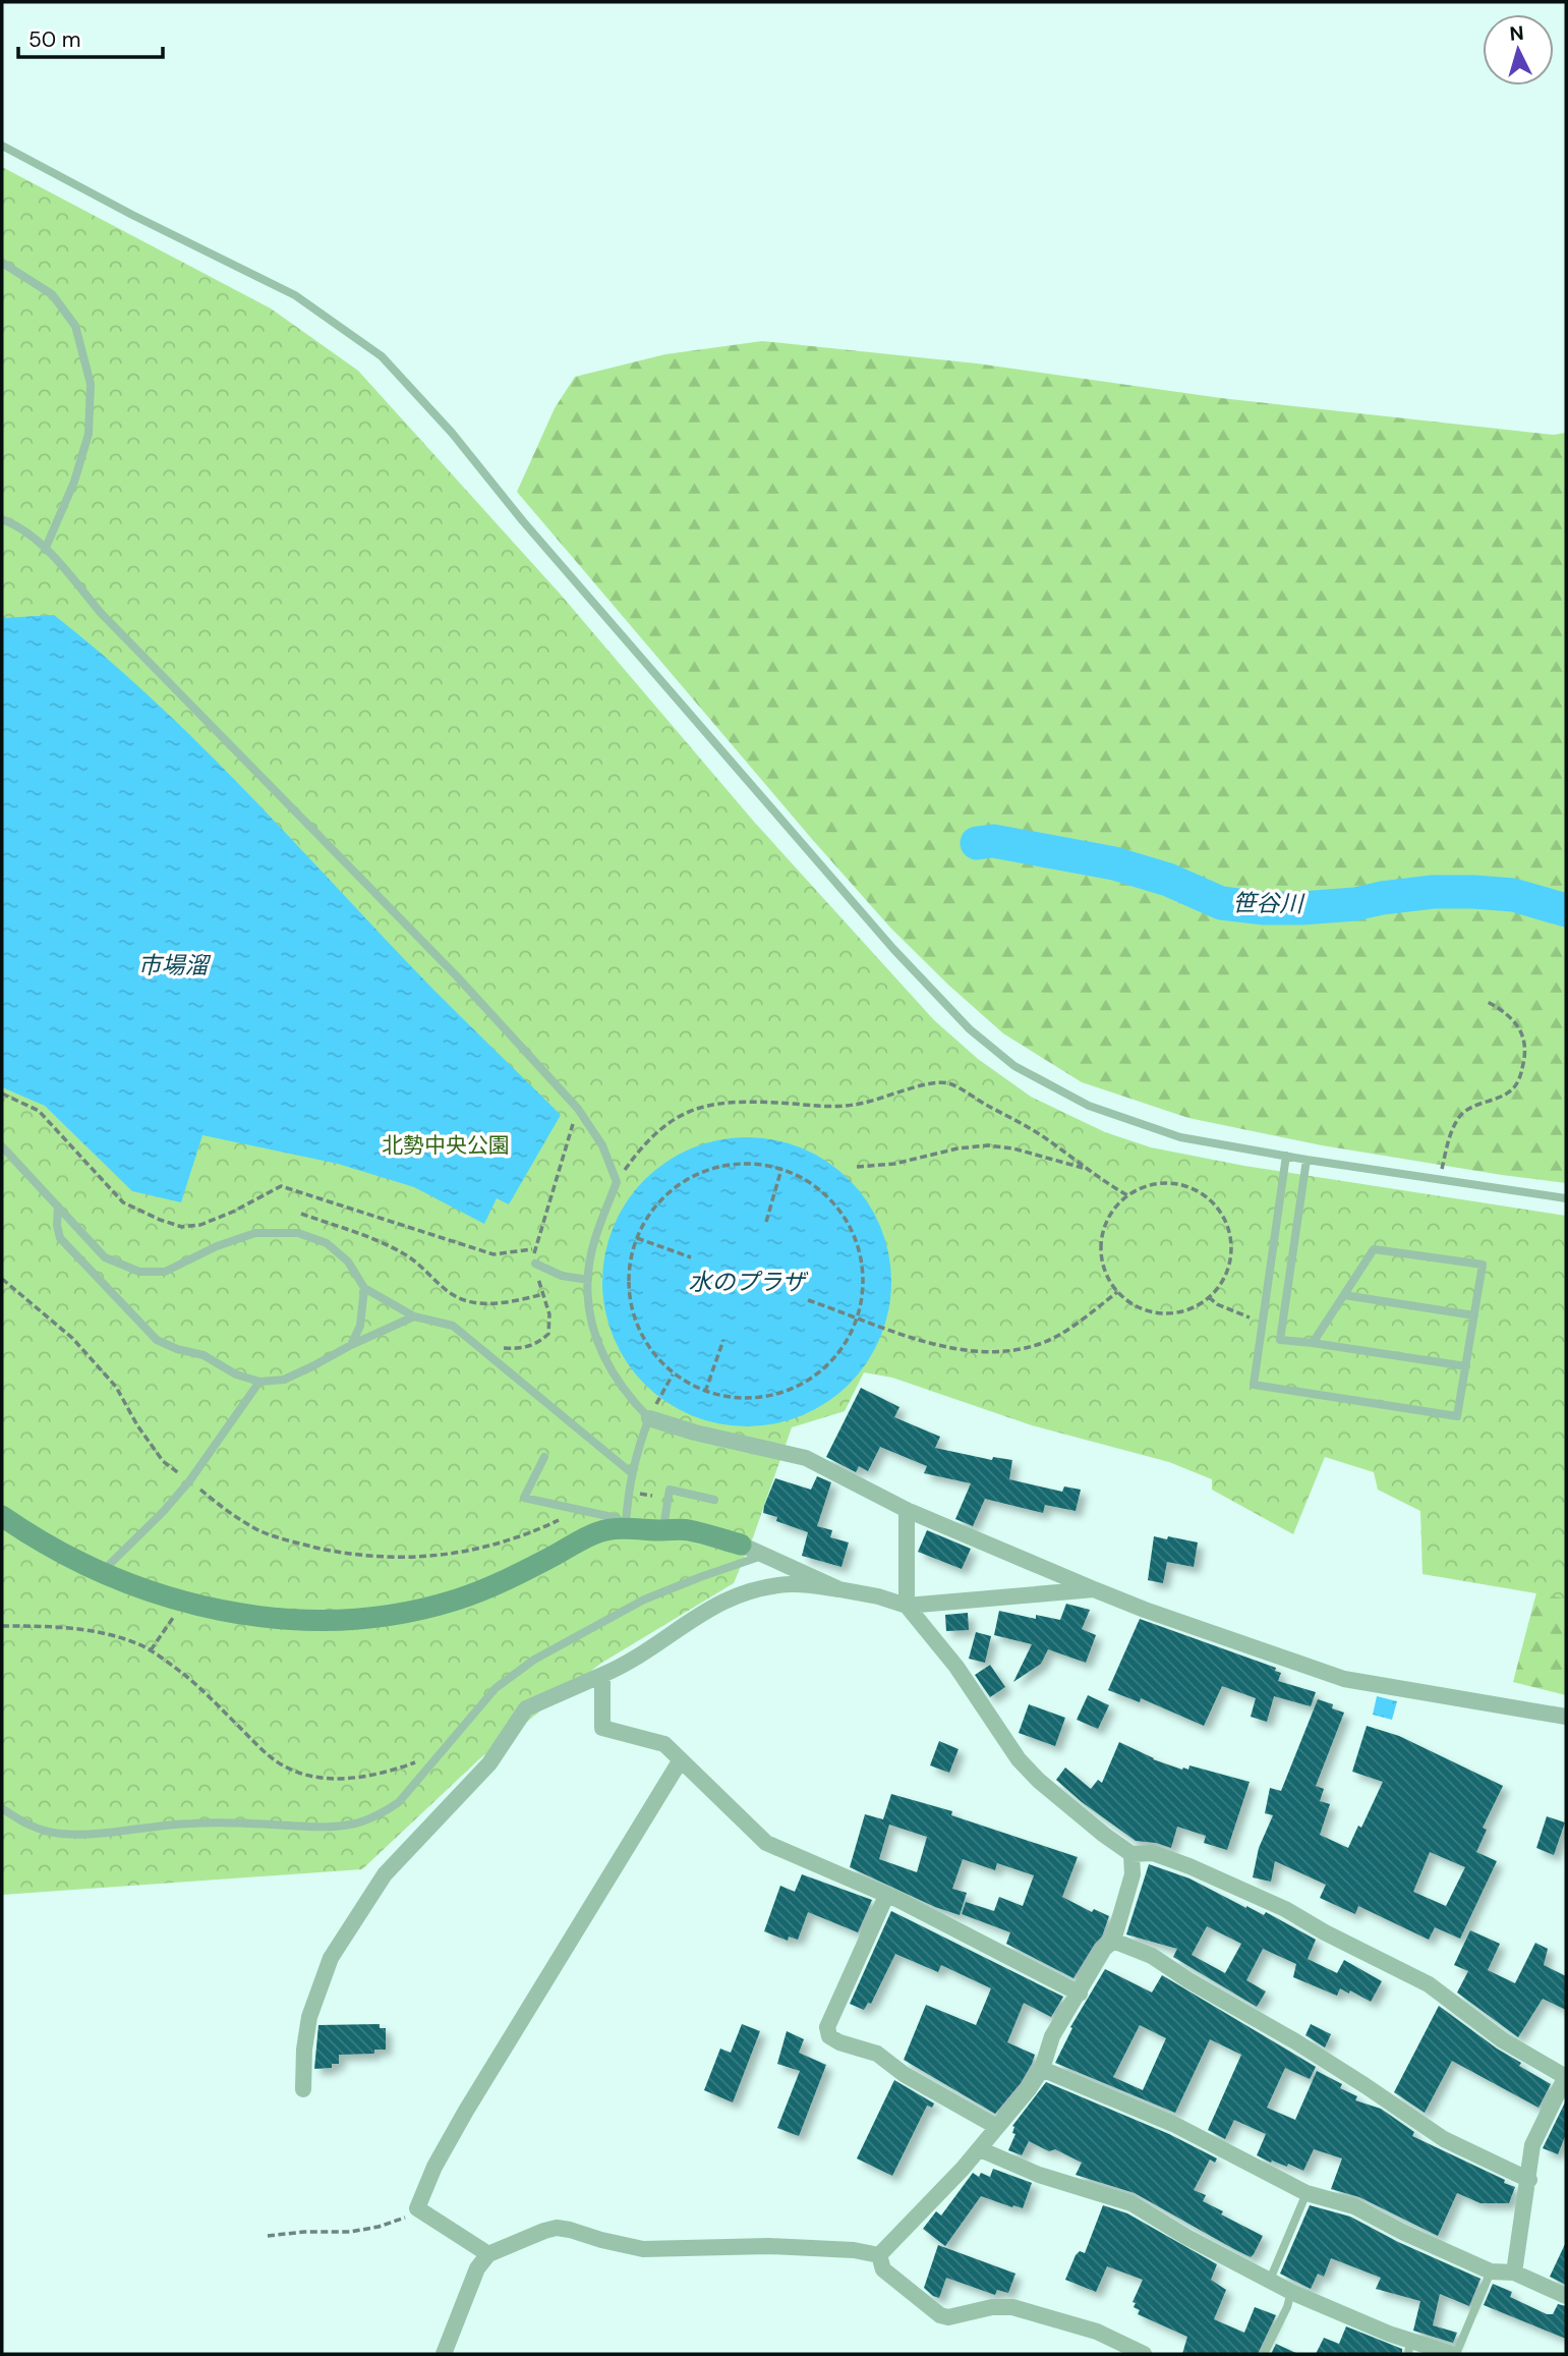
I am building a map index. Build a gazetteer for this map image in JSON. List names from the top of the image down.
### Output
{
  "water": ["笹谷川", "市場溜", "水のプラザ"],
  "parks": ["北勢中央公園"],
  "scale_bar": "50 m",
  "north": "top"
}
